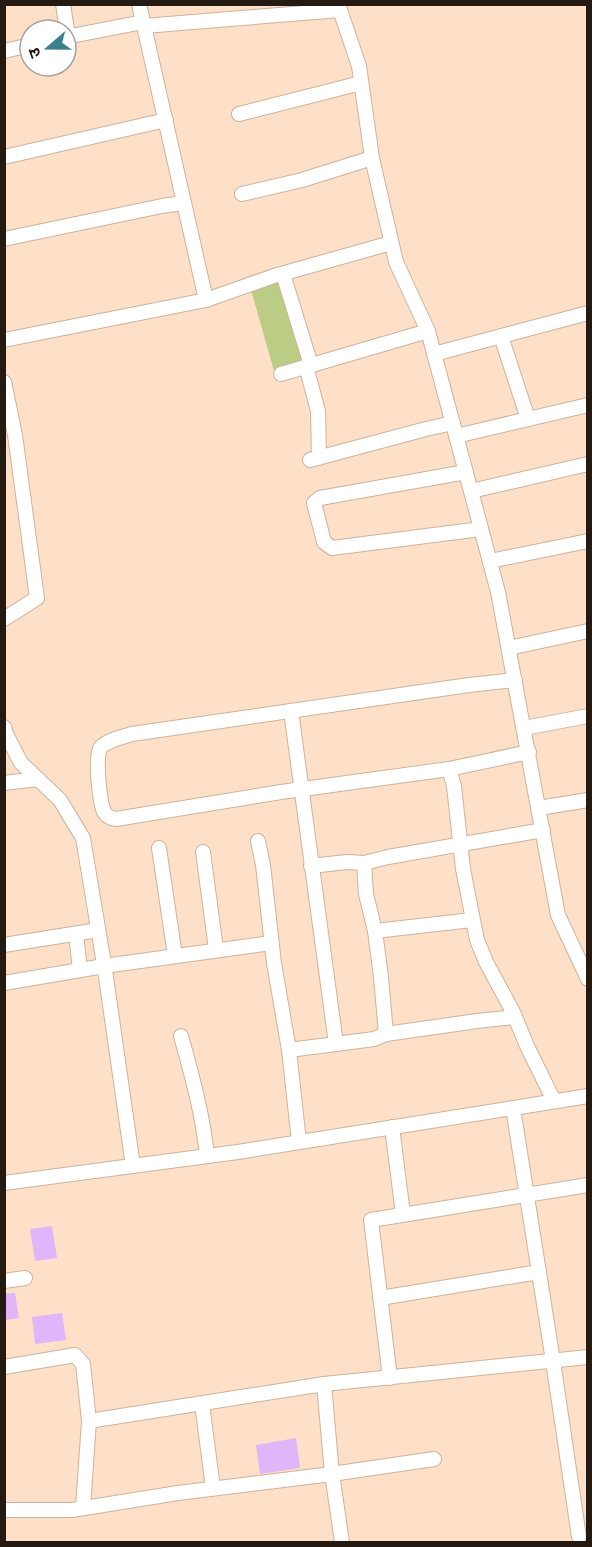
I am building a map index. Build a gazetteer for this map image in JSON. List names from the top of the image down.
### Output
{
  "north": "left"
}
